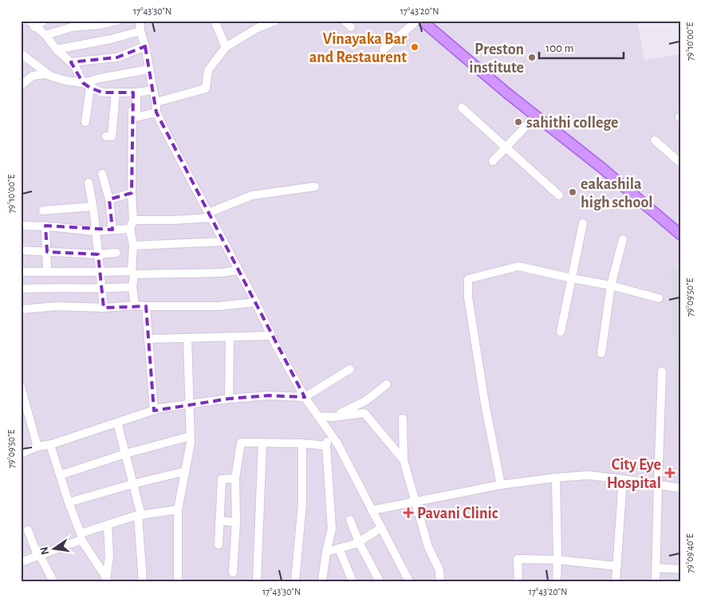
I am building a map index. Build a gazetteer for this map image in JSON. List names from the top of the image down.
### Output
{
  "places": {
    "other": [
      "Vinayaka Bar and Restaurent",
      "Preston institute",
      "sahithi college",
      "eakashila high school"
    ],
    "health": ["City Eye Hospital", "Pavani Clinic"]
  },
  "scale_bar": "100 m",
  "north": "left",
  "coordinates": [
    "17°43'30\"N",
    "17°43'20\"N",
    "79°10'00\"E",
    "79°09'50\"E",
    "79°09'40\"E"
  ]
}
